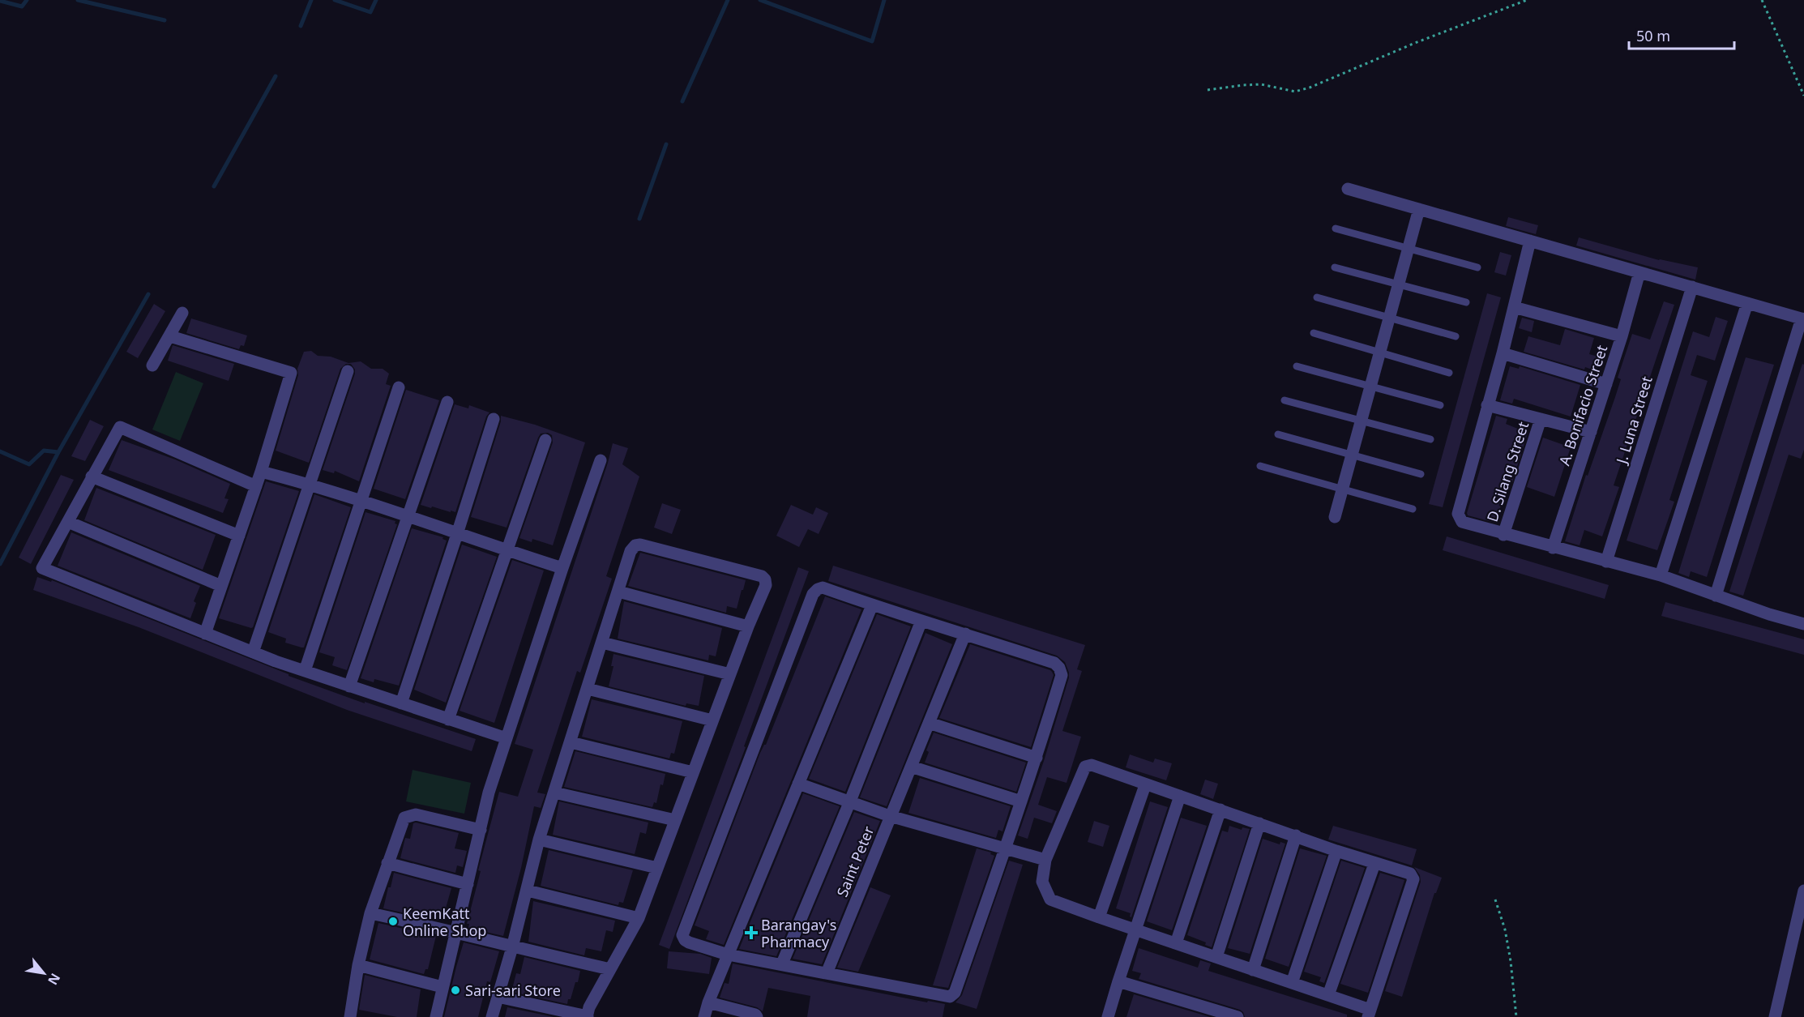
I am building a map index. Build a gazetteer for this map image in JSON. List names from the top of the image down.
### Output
{
  "streets": {
    "street": [
      "A. Bonifacio Street",
      "J. Luna Street",
      "D. Silang Street",
      "Saint Peter"
    ]
  },
  "places": {
    "other": ["KeemKatt Online Shop", "Sari-sari Store"],
    "health": ["Barangay's Pharmacy"]
  },
  "scale_bar": "50 m",
  "north": "bottom right"
}
